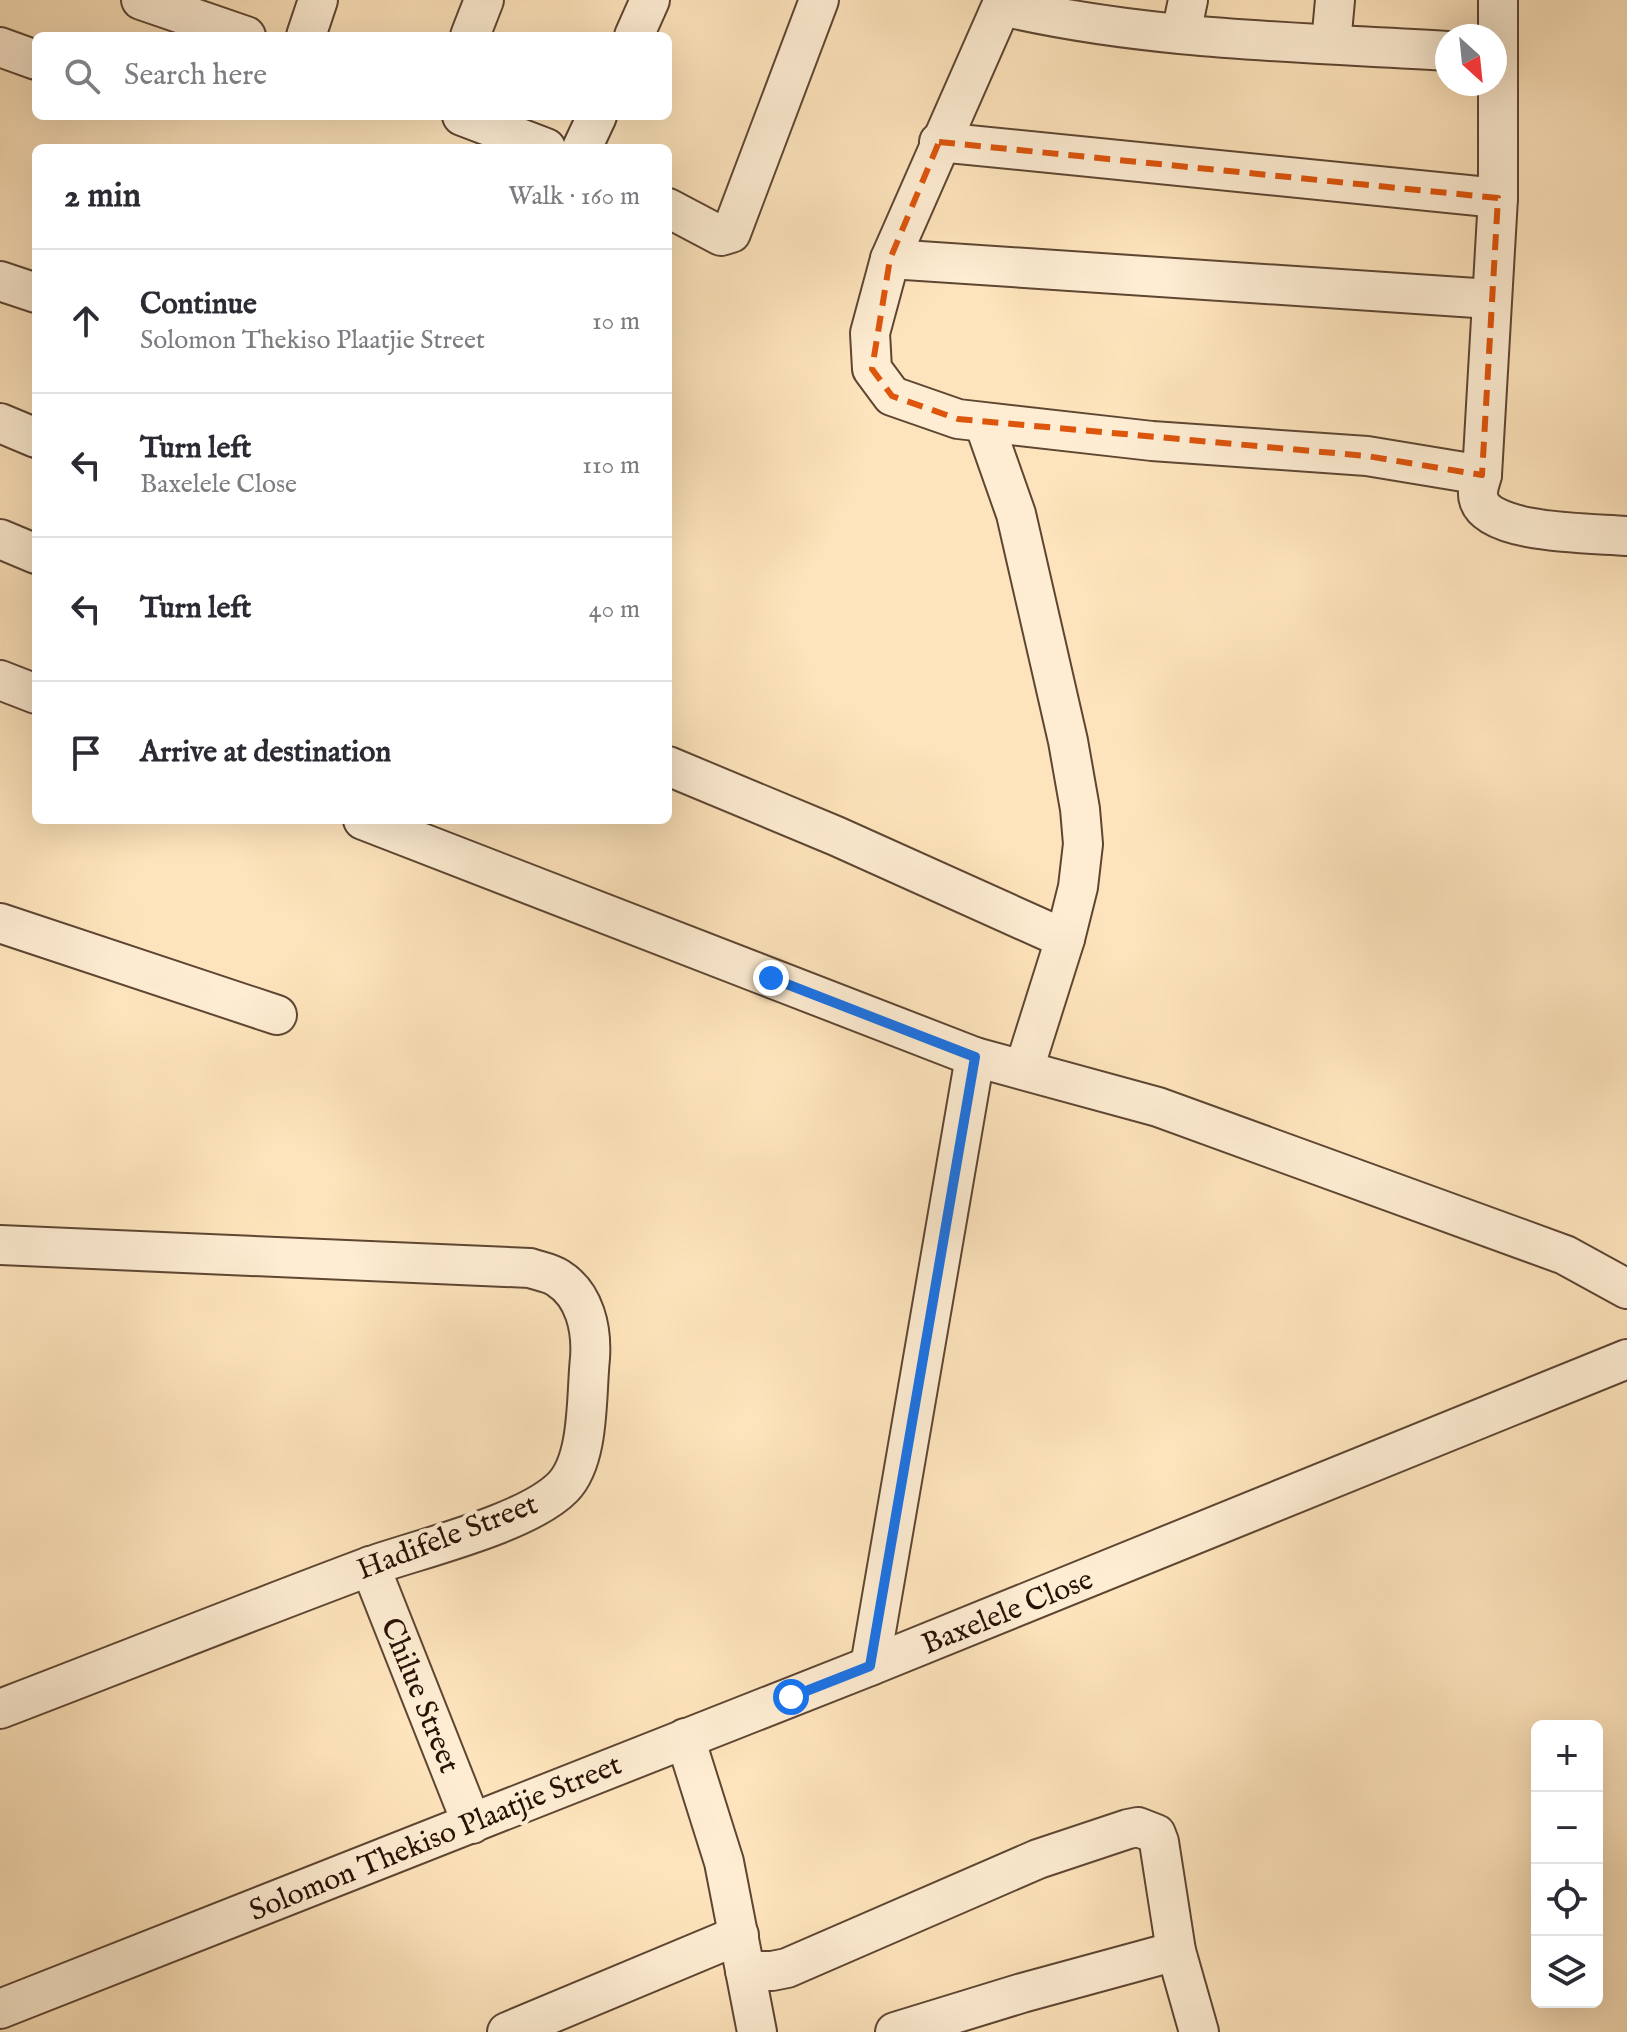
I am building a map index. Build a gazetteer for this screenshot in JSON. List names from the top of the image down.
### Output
{
  "streets": {
    "street": [
      "Hadifele Street",
      "Baxelele Close",
      "Chilue Street",
      "Solomon Thekiso Plaatjie Street"
    ]
  },
  "crossings": [
    ["Hadifele Street", "Chilue Street"],
    ["Baxelele Close", "Solomon Thekiso Plaatjie Street"],
    ["Chilue Street", "Solomon Thekiso Plaatjie Street"]
  ],
  "north": "bottom right",
  "page": {
    "search": "Search here",
    "heading": ["2 min", "Walk · 160 m"],
    "list": [
      ["Continue", "Solomon Thekiso Plaatjie Street", "10 m"],
      ["Turn left", "Baxelele Close", "110 m"],
      ["Turn left", "40 m"],
      "Arrive at destination"
    ],
    "map_buttons": ["+", "−"]
  }
}
